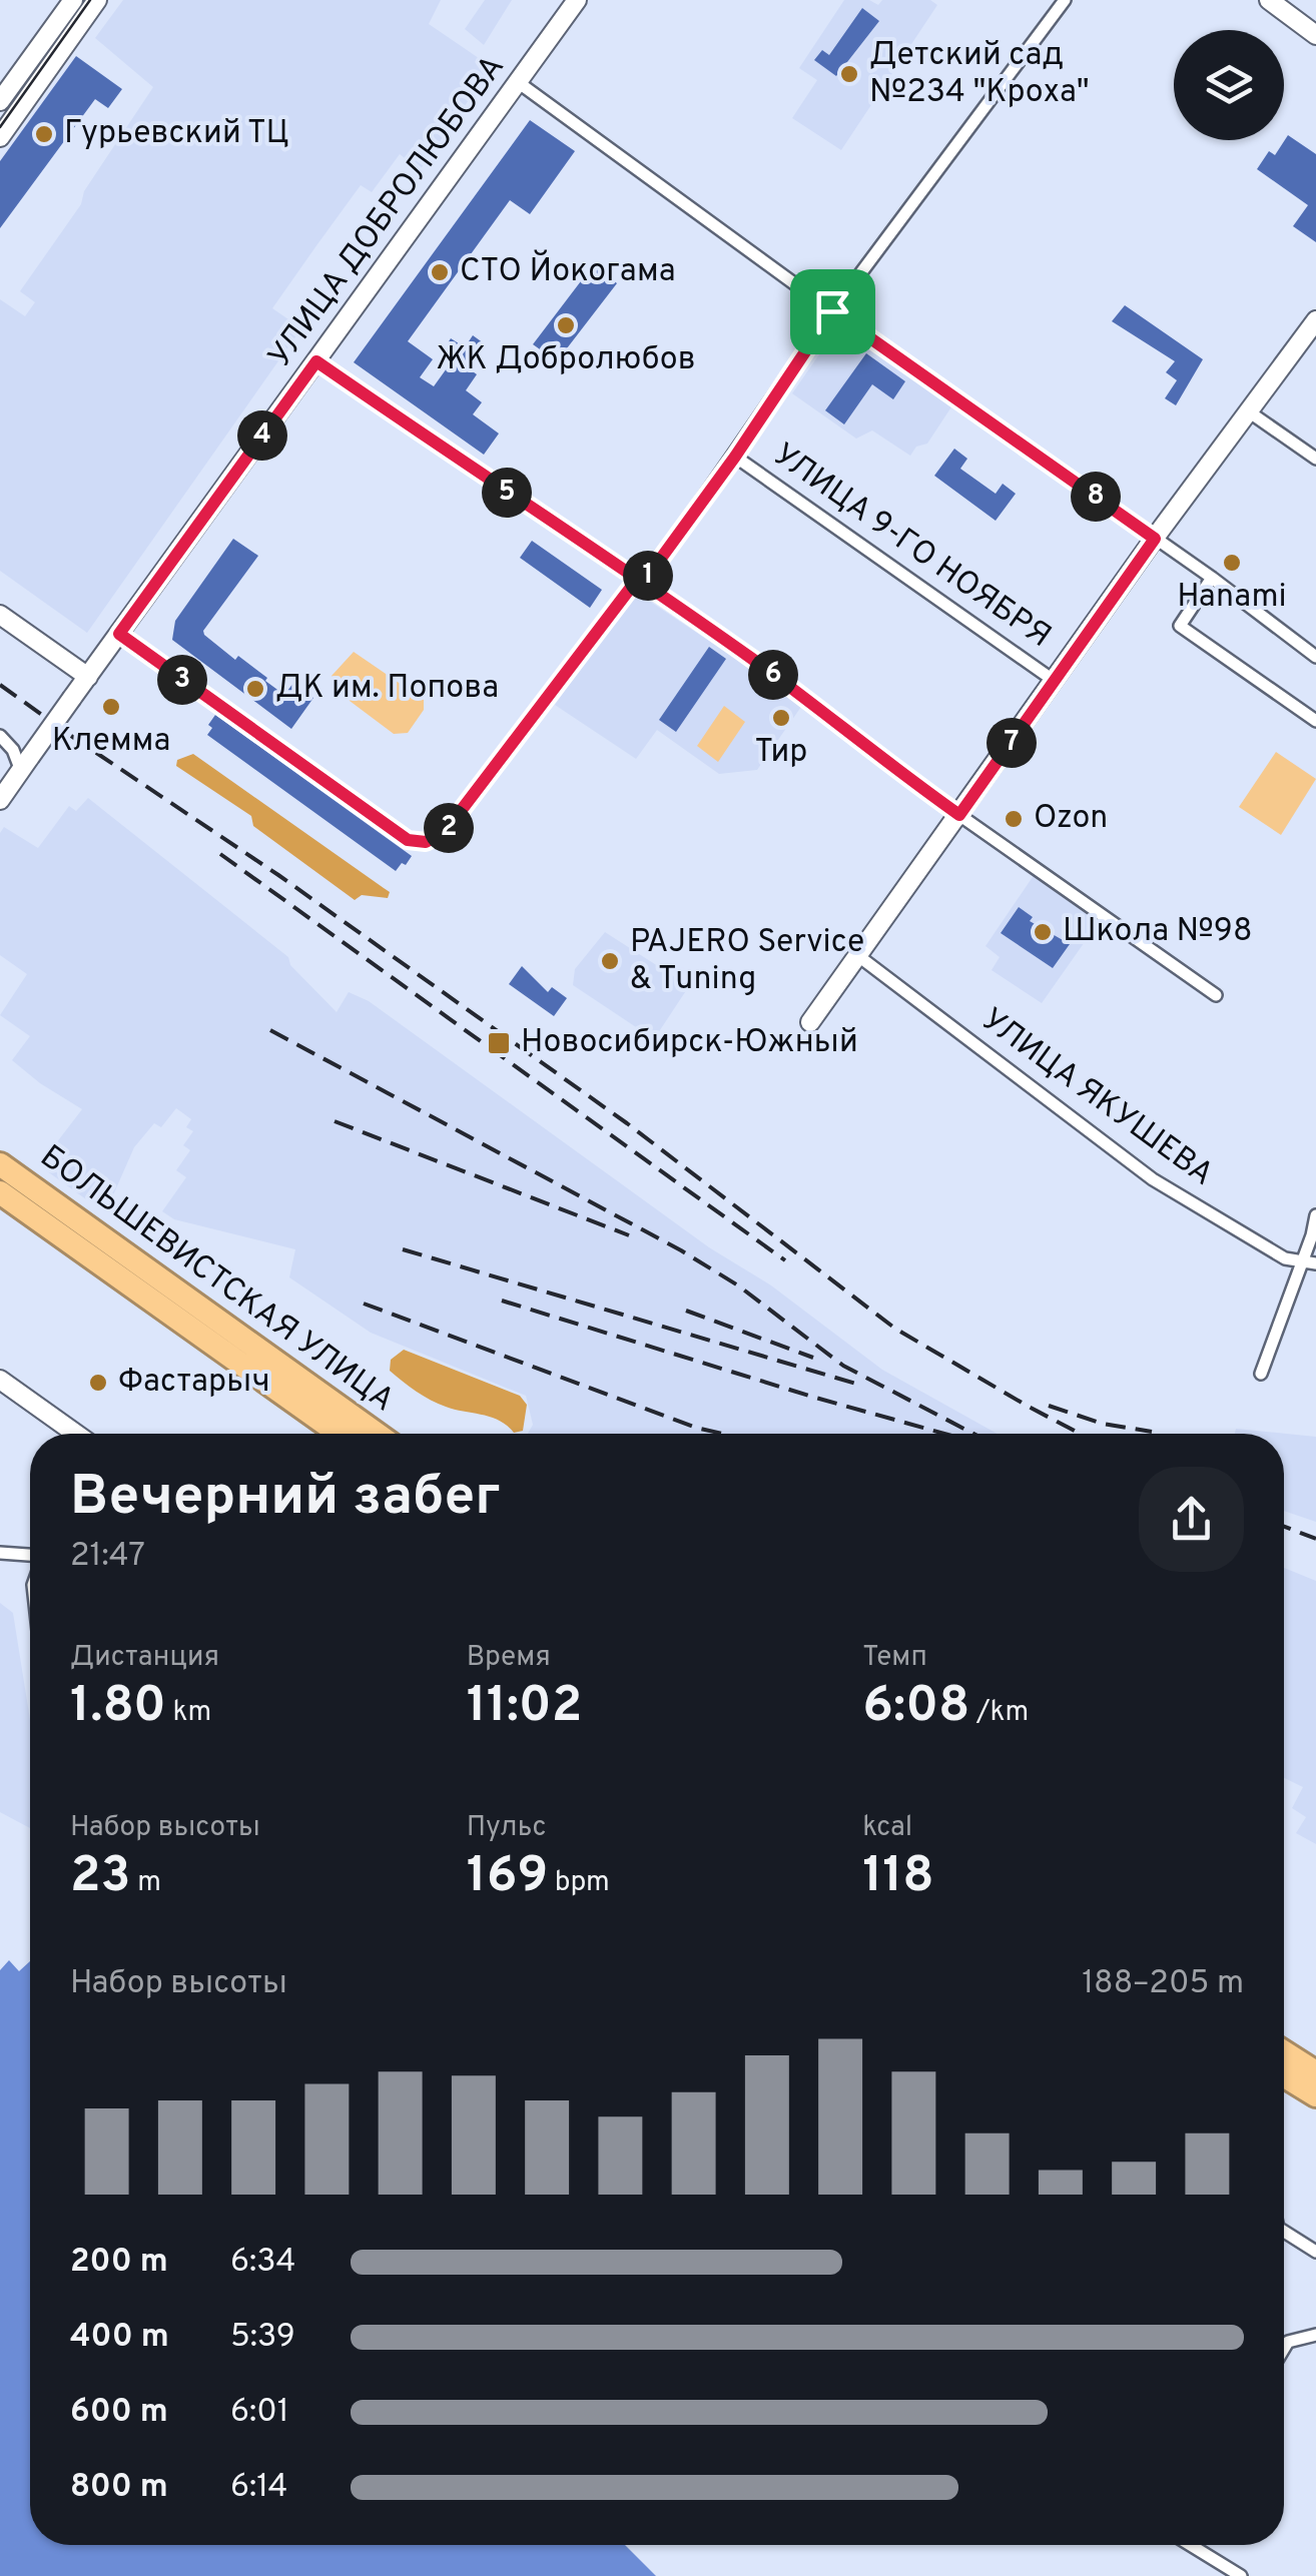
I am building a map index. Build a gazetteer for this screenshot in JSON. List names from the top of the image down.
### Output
{
  "streets": {
    "highway": ["БОЛЬШЕВИСТСКАЯ УЛИЦА"],
    "street": ["УЛИЦА ДОБРОЛЮБОВА", "УЛИЦА 9-ГО НОЯБРЯ", "УЛИЦА ЯКУШЕВА"]
  },
  "places": {
    "other": [
      "Детский сад №234 \"Кроха\"",
      "Гурьевский ТЦ",
      "СТО Йокогама",
      "ЖК Добролюбов",
      "Hanami",
      "ДК им. Попова",
      "Клемма",
      "Тир",
      "Ozon",
      "Школа №98",
      "PAJERO Service & Tuning",
      "Фастарыч"
    ],
    "transit": ["Новосибирск-Южный"]
  },
  "page": {
    "pins": [
      "4",
      "5",
      "8",
      "1",
      "6",
      "3",
      "7",
      "2"
    ],
    "heading": ["Вечерний забег", "21:47"],
    "stats": [
      ["Дистанция", "1.80 km"],
      ["Время", "11:02"],
      ["Темп", "6:08 /km"],
      ["Набор высоты", "23 m"],
      ["Пульс", "169 bpm"],
      ["kcal", "118"]
    ],
    "chart": ["Набор высоты", "188–205 m"],
    "list": [
      {
        "name": "200 m",
        "note": "6:34"
      },
      {
        "name": "400 m",
        "note": "5:39"
      },
      {
        "name": "600 m",
        "note": "6:01"
      },
      {
        "name": "800 m",
        "note": "6:14"
      }
    ]
  }
}
